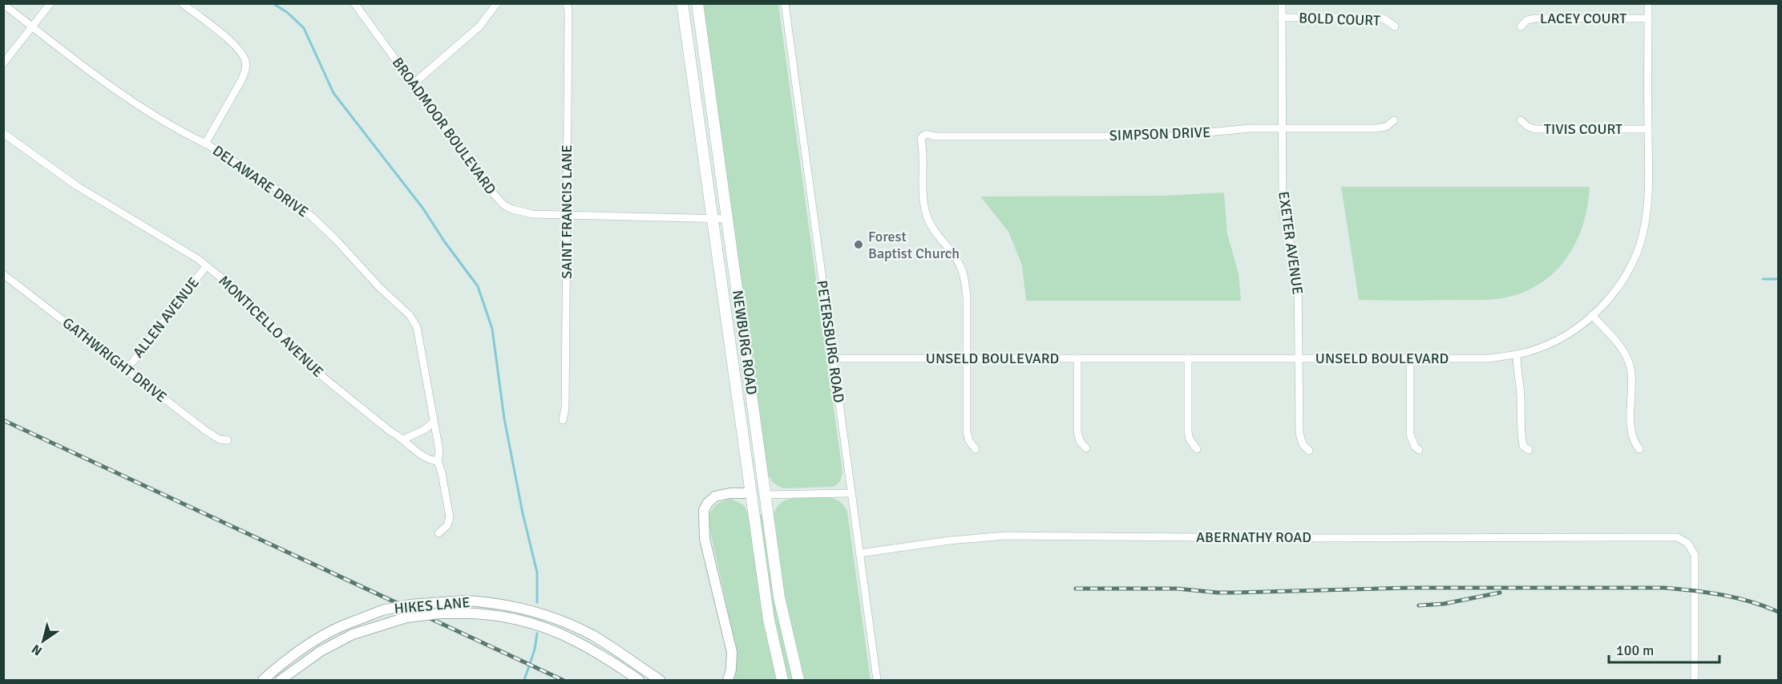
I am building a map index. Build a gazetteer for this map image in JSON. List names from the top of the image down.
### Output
{
  "streets": {
    "main road": ["NEWBURG ROAD"],
    "street": [
      "LACEY COURT",
      "BOLD COURT",
      "BROADMOOR BOULEVARD",
      "TIVIS COURT",
      "SIMPSON DRIVE",
      "DELAWARE DRIVE",
      "SAINT FRANCIS LANE",
      "EXETER AVENUE",
      "ALLEN AVENUE",
      "MONTICELLO AVENUE",
      "PETERSBURG ROAD",
      "UNSELD BOULEVARD",
      "GATHWRIGHT DRIVE",
      "ABERNATHY ROAD",
      "HIKES LANE"
    ]
  },
  "crossings": [
    ["LACEY COURT", "UNSELD BOULEVARD"],
    ["BOLD COURT", "EXETER AVENUE"],
    ["BROADMOOR BOULEVARD", "SAINT FRANCIS LANE"],
    ["BROADMOOR BOULEVARD", "NEWBURG ROAD"],
    ["TIVIS COURT", "UNSELD BOULEVARD"],
    ["SIMPSON DRIVE", "EXETER AVENUE"],
    ["SIMPSON DRIVE", "UNSELD BOULEVARD"],
    ["DELAWARE DRIVE", "MONTICELLO AVENUE"],
    ["EXETER AVENUE", "UNSELD BOULEVARD"],
    ["ALLEN AVENUE", "MONTICELLO AVENUE"],
    ["ALLEN AVENUE", "GATHWRIGHT DRIVE"],
    ["PETERSBURG ROAD", "UNSELD BOULEVARD"],
    ["PETERSBURG ROAD", "ABERNATHY ROAD"]
  ],
  "places": ["Forest Baptist Church"],
  "scale_bar": "100 m",
  "north": "bottom left"
}
